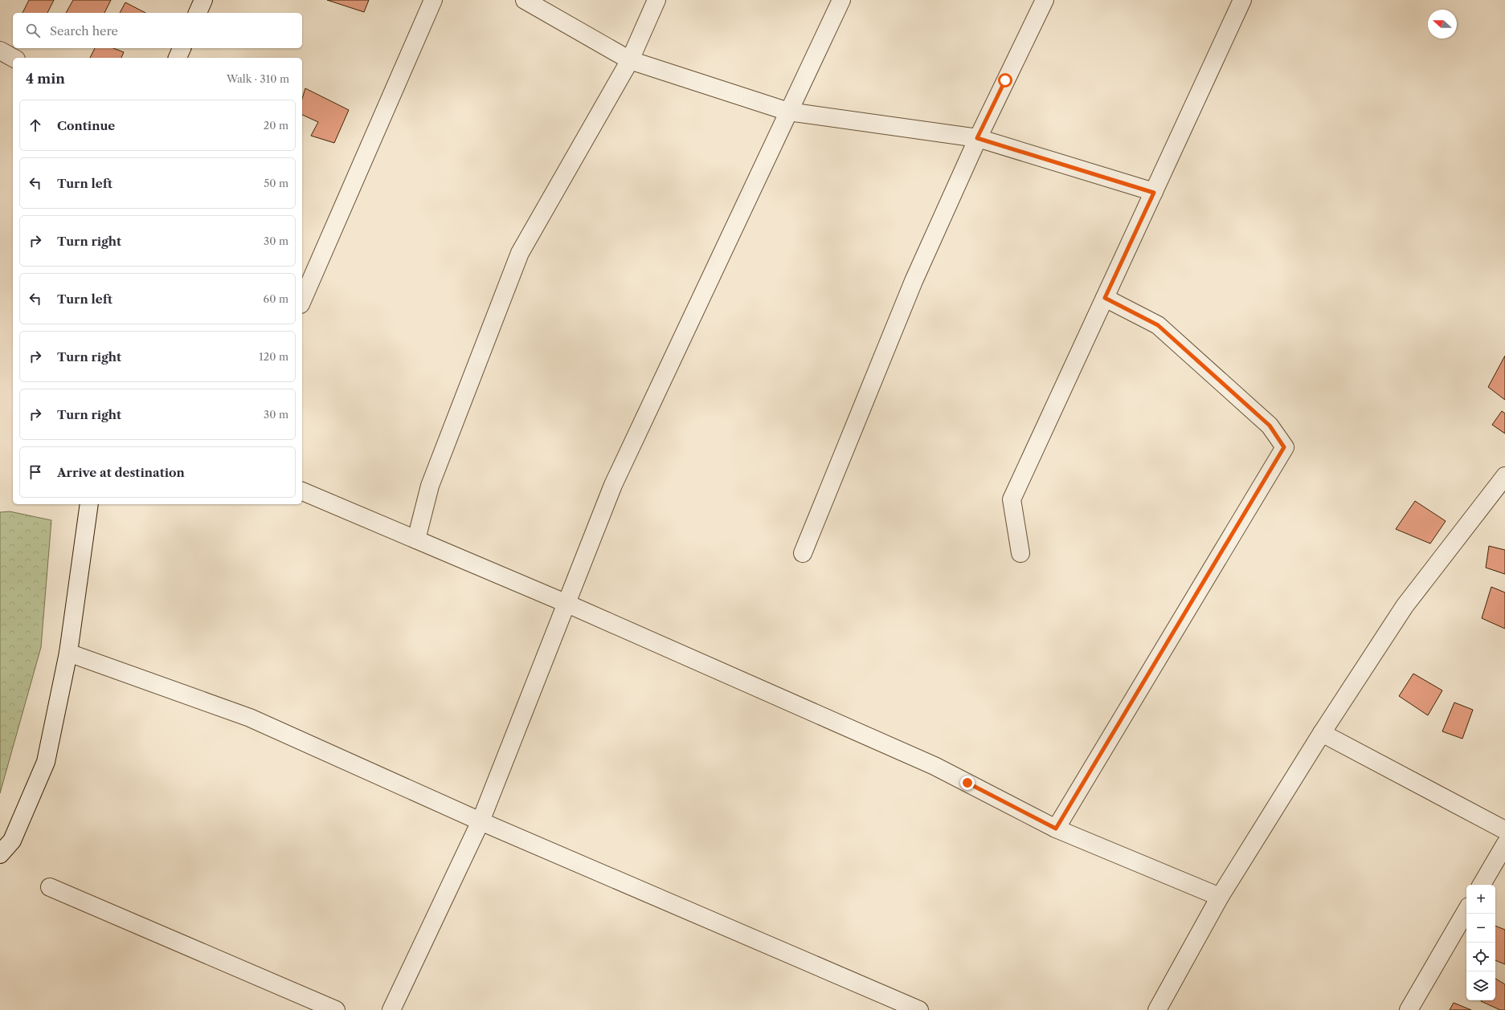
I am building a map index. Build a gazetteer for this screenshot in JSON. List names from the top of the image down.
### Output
{
  "north": "left",
  "page": {
    "search": "Search here",
    "heading": ["4 min", "Walk · 310 m"],
    "list": [
      ["Continue", "20 m"],
      ["Turn left", "50 m"],
      ["Turn right", "30 m"],
      ["Turn left", "60 m"],
      ["Turn right", "120 m"],
      ["Turn right", "30 m"],
      "Arrive at destination"
    ],
    "map_buttons": ["+", "−"]
  }
}
